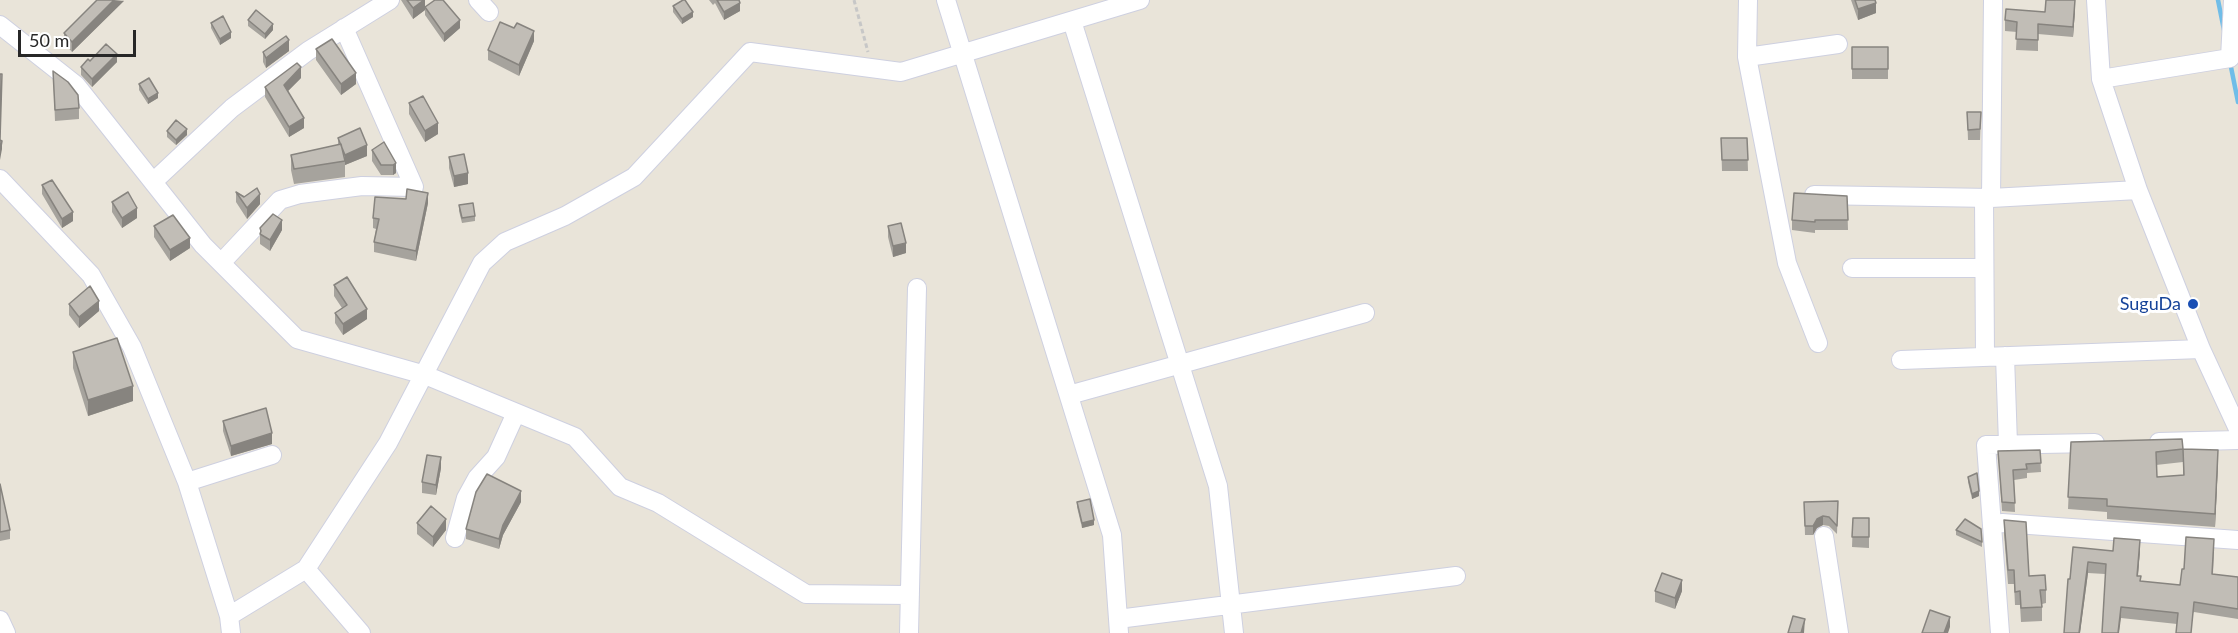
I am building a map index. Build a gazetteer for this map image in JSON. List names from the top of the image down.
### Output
{
  "places": ["SuguDa"],
  "scale_bar": "50 m"
}
